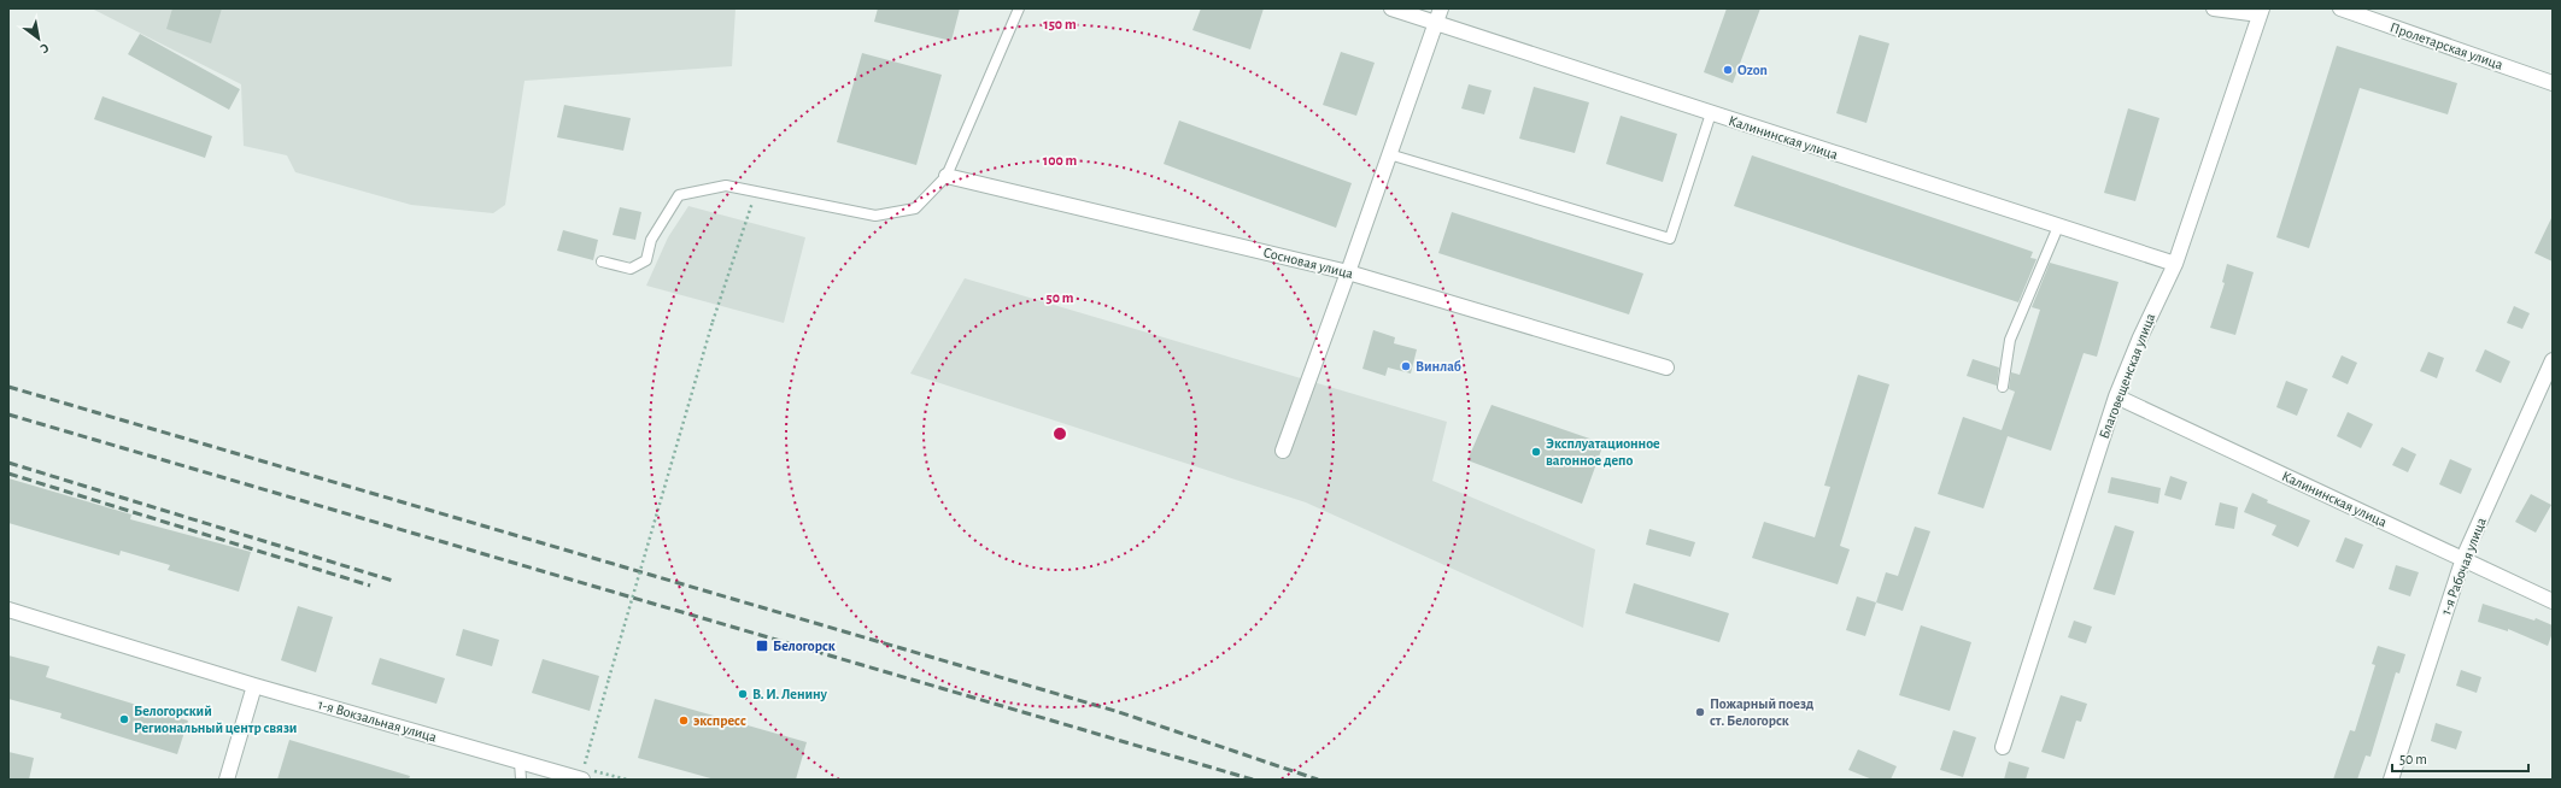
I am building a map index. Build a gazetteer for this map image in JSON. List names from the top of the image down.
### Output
{
  "streets": {
    "street": [
      "Пролетарская улица",
      "Калининская улица",
      "Сосновая улица",
      "Благовещенская улица",
      "1-я Рабочая улица",
      "1-я Вокзальная улица"
    ]
  },
  "crossings": [
    ["Калининская улица", "Благовещенская улица"],
    ["Калининская улица", "1-я Рабочая улица"]
  ],
  "places": {
    "other": [
      "Ozon",
      "Винлаб",
      "Эксплуатационное вагонное депо",
      "В. И. Ленину",
      "Пожарный поезд ст. Белогорск",
      "Белогорский Региональный центр связи",
      "экспресс"
    ],
    "transit": ["Белогорск"]
  },
  "scale_bar": "50 m",
  "north": "bottom right",
  "rings": ["150 m", "100 m", "50 m"]
}
